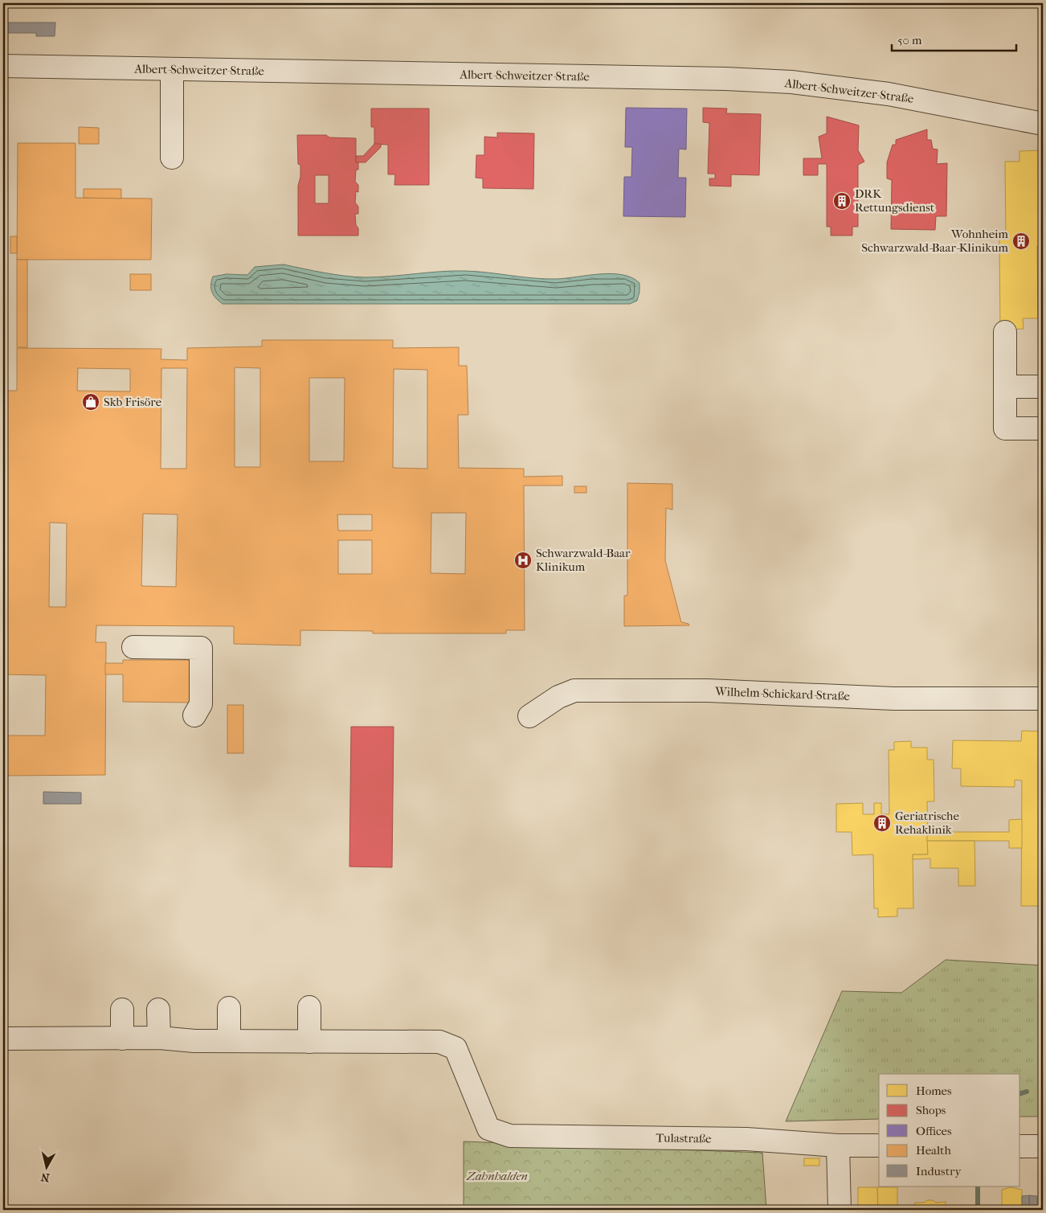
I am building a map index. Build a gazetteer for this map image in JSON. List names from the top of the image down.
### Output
{
  "streets": {
    "street": ["Albert-Schweitzer-Straße", "Wilhelm-Schickard-Straße", "Tulastraße"]
  },
  "parks": ["Zahnhalden"],
  "places": {
    "building": ["DRK Rettungsdienst", "Wohnheim Schwarzwald-Baar-Klinikum", "Geriatrische Rehaklinik"],
    "shop": ["Skb Frisöre"],
    "hospital": ["Schwarzwald-Baar Klinikum"]
  },
  "legend": [
    "Homes",
    "Shops",
    "Offices",
    "Health",
    "Industry"
  ],
  "scale_bar": "50 m",
  "north": "bottom"
}
